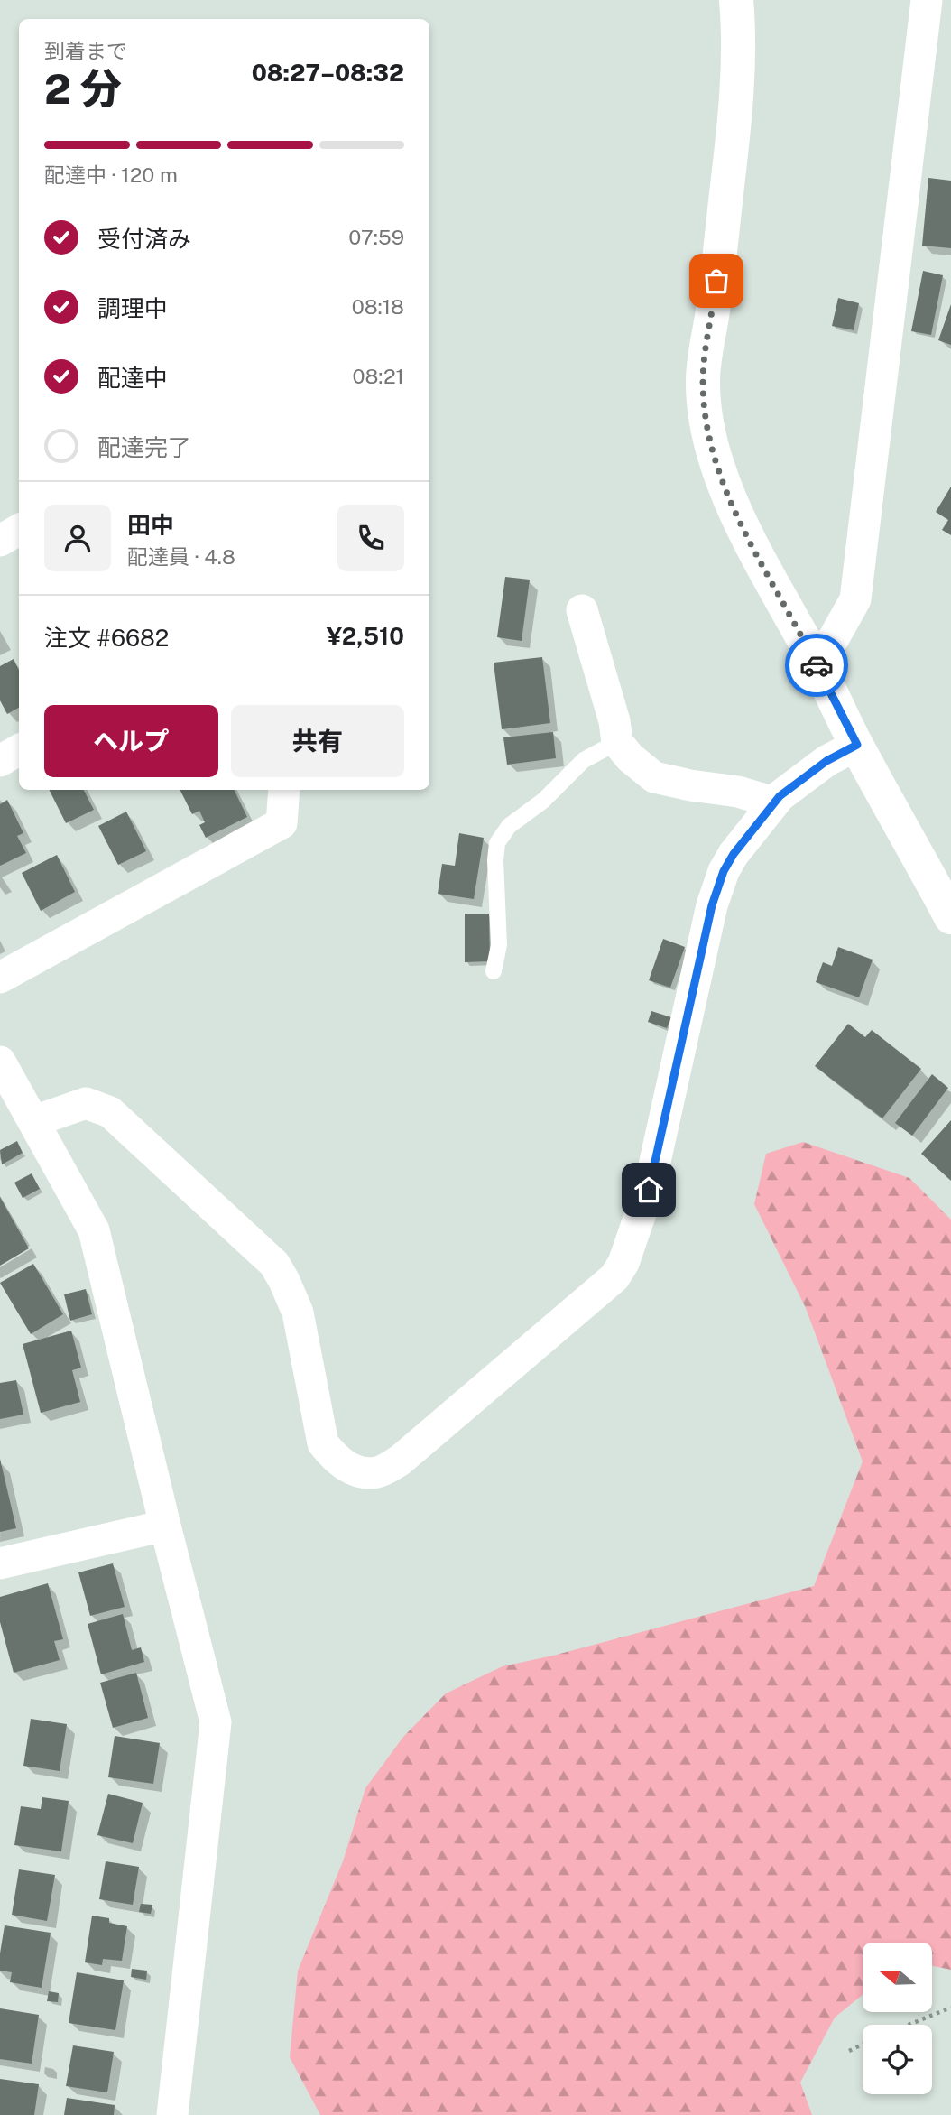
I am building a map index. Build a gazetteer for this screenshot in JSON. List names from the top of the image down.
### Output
{
  "north": "left",
  "page": {
    "heading": ["2 分", "到着まで", "08:27–08:32"],
    "panel": [
      "田中",
      "配達員 · 4.8",
      "注文 #6682",
      "¥2,510"
    ],
    "bar": "配達中 · 120 m",
    "list": [
      ["受付済み", "07:59"],
      ["調理中", "08:18"],
      ["配達中", "08:21"],
      "配達完了"
    ],
    "buttons": ["ヘルプ", "共有"]
  }
}
